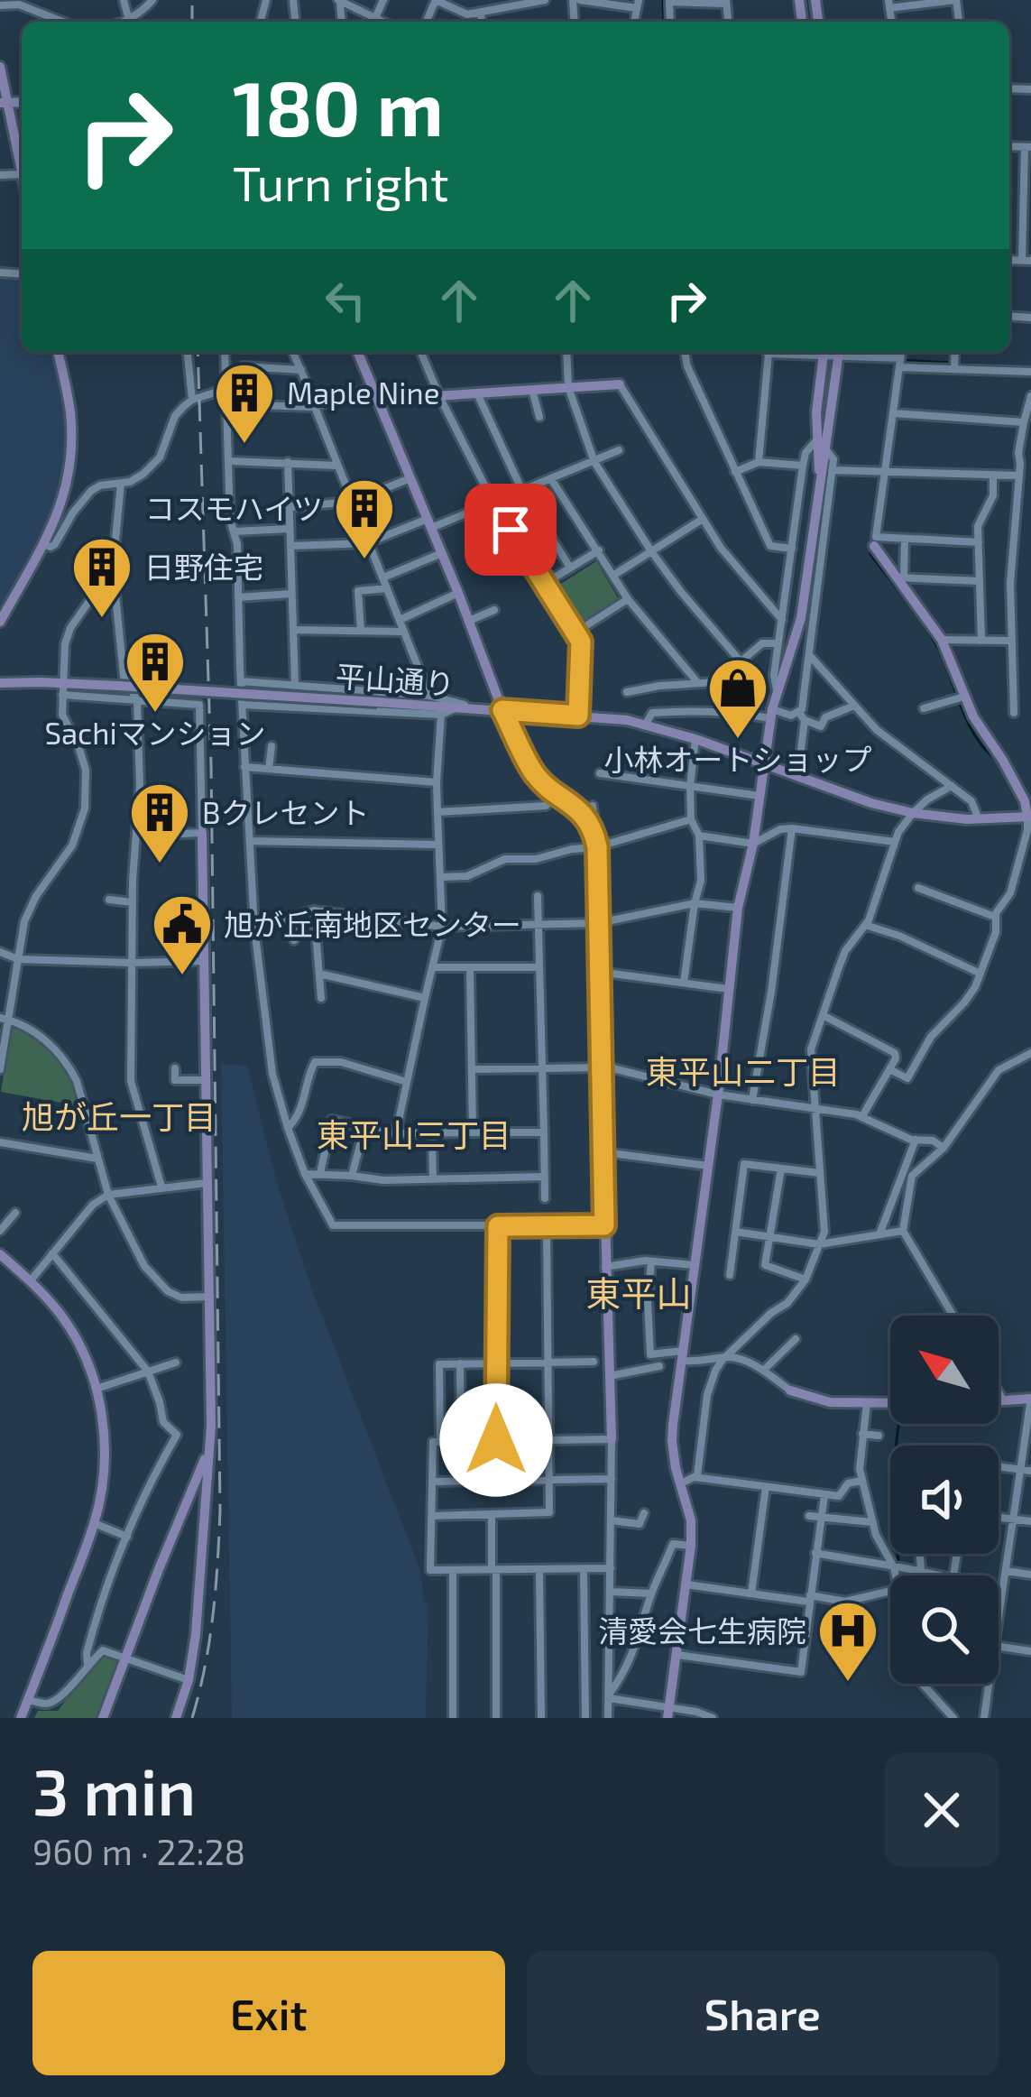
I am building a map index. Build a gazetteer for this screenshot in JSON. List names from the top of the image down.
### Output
{
  "streets": {
    "street": ["平山通り"]
  },
  "districts": [
    "東平山二丁目",
    "旭が丘一丁目",
    "東平山三丁目",
    "東平山"
  ],
  "places": {
    "building": [
      "Maple Nine",
      "コスモハイツ",
      "日野住宅",
      "Sachiマンション",
      "Bクレセント"
    ],
    "shop": ["小林オートショップ"],
    "public building": ["旭が丘南地区センター"],
    "hospital": ["清愛会七生病院"]
  },
  "north": "top left",
  "page": {
    "turn": ["180 m", "Turn right"],
    "heading": ["3 min", "960 m · 22:28"],
    "buttons": ["Exit", "Share"]
  }
}
